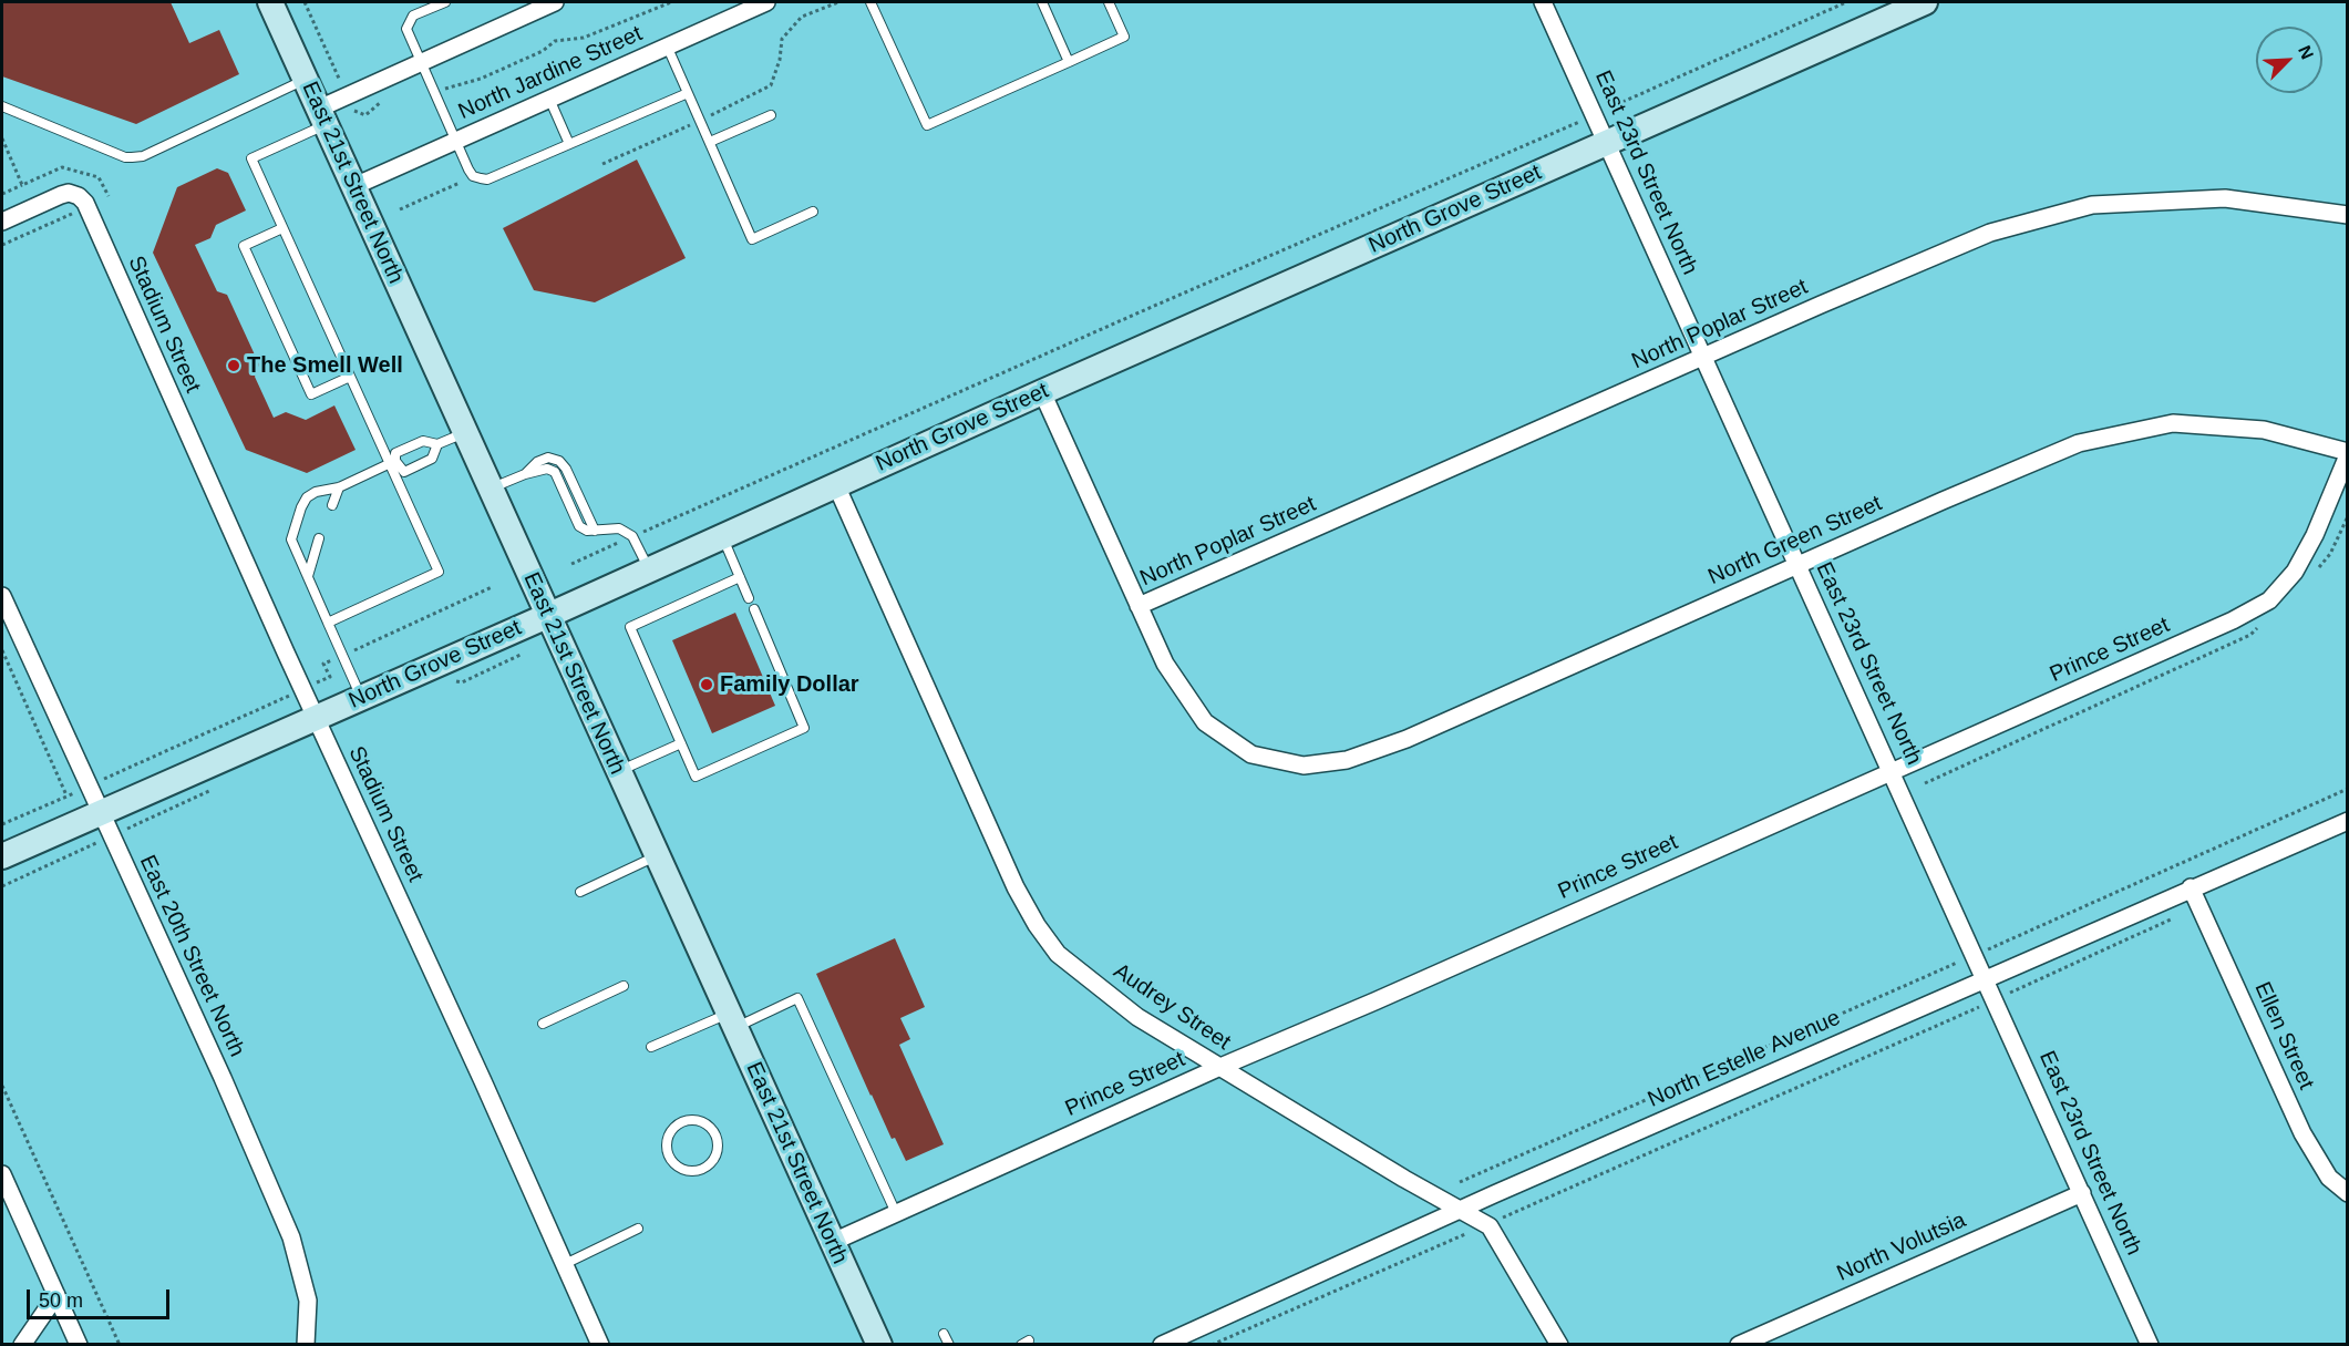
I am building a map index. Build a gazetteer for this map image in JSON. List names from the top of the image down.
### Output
{
  "streets": {
    "street": [
      "North Jardine Street",
      "East 23rd Street North",
      "East 21st Street North",
      "North Grove Street",
      "Stadium Street",
      "North Poplar Street",
      "North Green Street",
      "Prince Street",
      "East 20th Street North",
      "Audrey Street",
      "Ellen Street",
      "North Estelle Avenue",
      "North Volutsia"
    ]
  },
  "crossings": [
    ["North Jardine Street", "East 21st Street North"],
    ["East 23rd Street North", "North Grove Street"],
    ["East 23rd Street North", "North Poplar Street"],
    ["East 23rd Street North", "North Green Street"],
    ["East 23rd Street North", "Prince Street"],
    ["East 23rd Street North", "North Estelle Avenue"],
    ["East 23rd Street North", "North Volutsia"],
    ["East 21st Street North", "North Grove Street"],
    ["East 21st Street North", "Prince Street"],
    ["North Grove Street", "Stadium Street"],
    ["North Grove Street", "North Green Street"],
    ["North Grove Street", "East 20th Street North"],
    ["North Grove Street", "Audrey Street"],
    ["North Poplar Street", "North Green Street"],
    ["North Green Street", "Prince Street"],
    ["Prince Street", "Audrey Street"],
    ["Audrey Street", "North Estelle Avenue"],
    ["Ellen Street", "North Estelle Avenue"]
  ],
  "places": ["The Smell Well", "Family Dollar"],
  "scale_bar": "50 m",
  "north": "top right"
}
